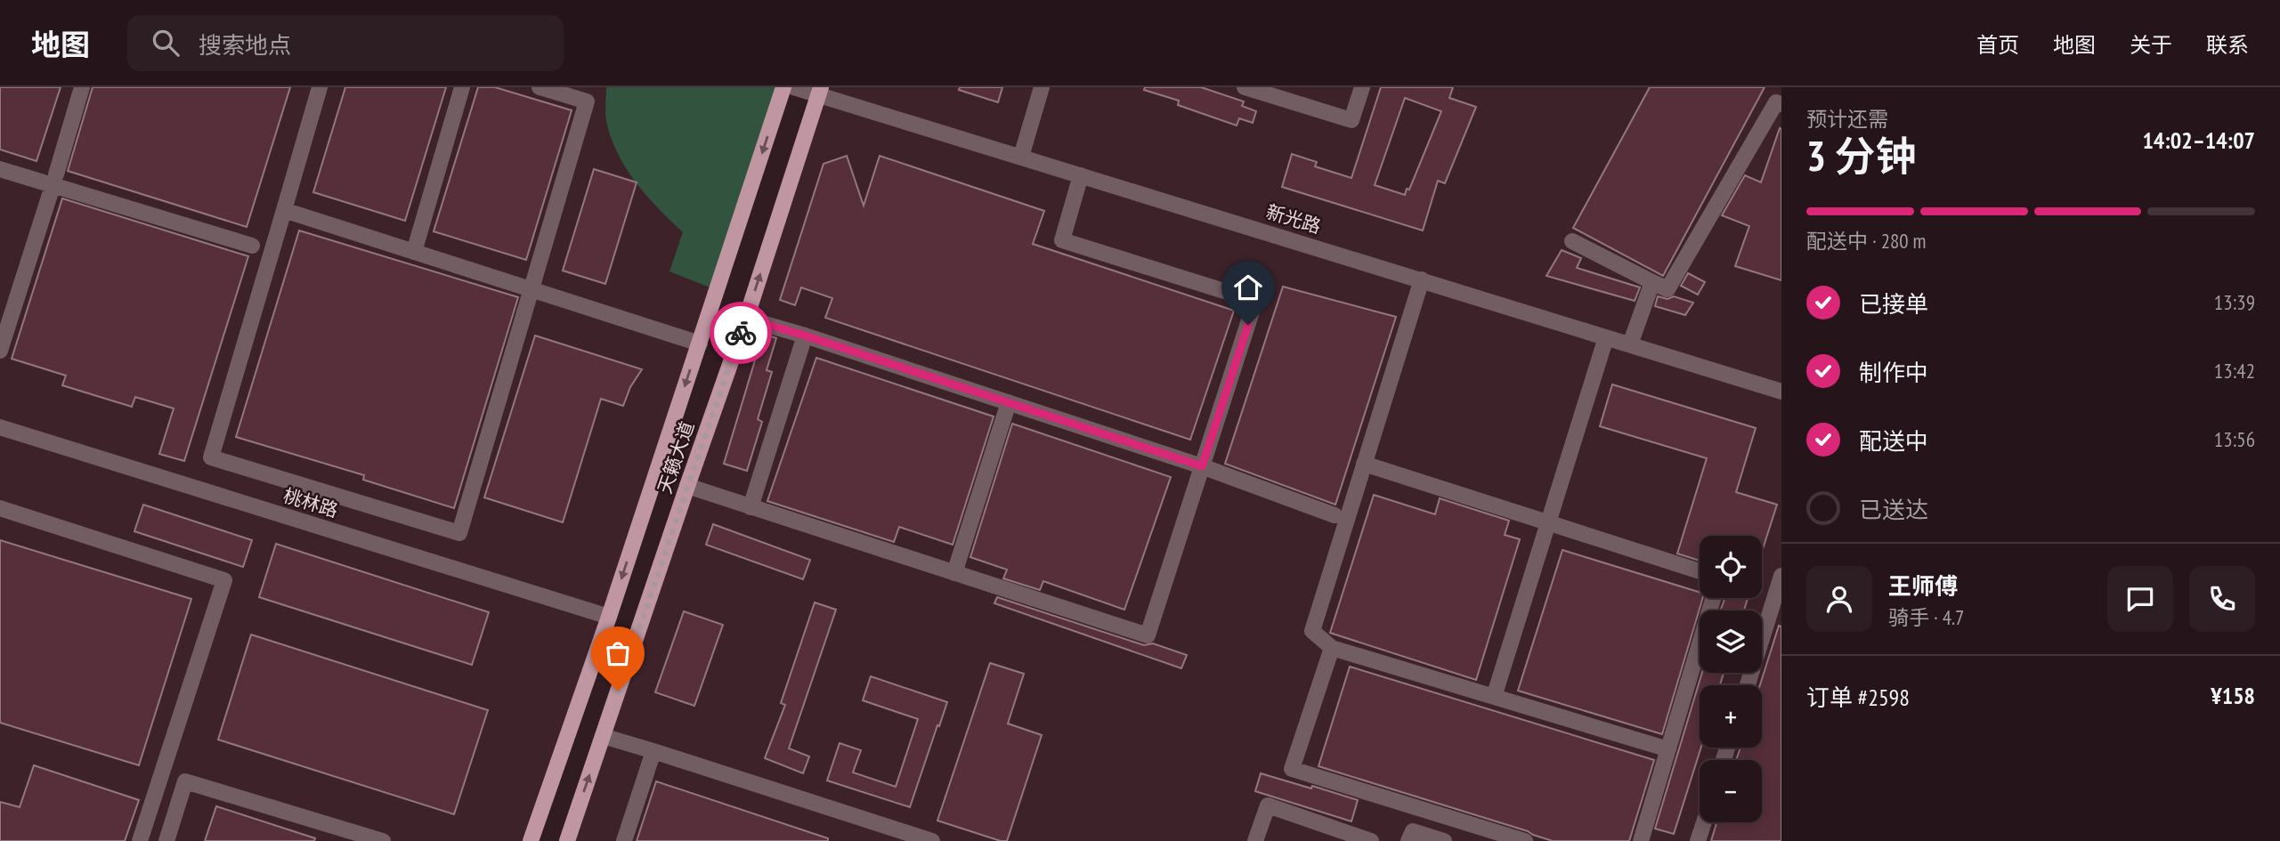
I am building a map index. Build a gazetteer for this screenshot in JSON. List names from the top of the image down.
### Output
{
  "streets": {
    "main road": ["天籁大道"],
    "street": ["新光路", "桃林路"]
  },
  "crossings": [
    ["新光路", "天籁大道"],
    ["天籁大道", "桃林路"]
  ],
  "page": {
    "header": "地图",
    "search": "搜索地点",
    "nav": [
      "首页",
      "地图",
      "关于",
      "联系"
    ],
    "heading": ["3 分钟", "预计还需", "14:02–14:07"],
    "panel": [
      "王师傅",
      "骑手 · 4.7",
      "订单 #2598",
      "¥158"
    ],
    "bar": "配送中 · 280 m",
    "list": [
      ["已接单", "13:39"],
      ["制作中", "13:42"],
      ["配送中", "13:56"],
      "已送达"
    ],
    "map_buttons": ["+", "−"]
  }
}
